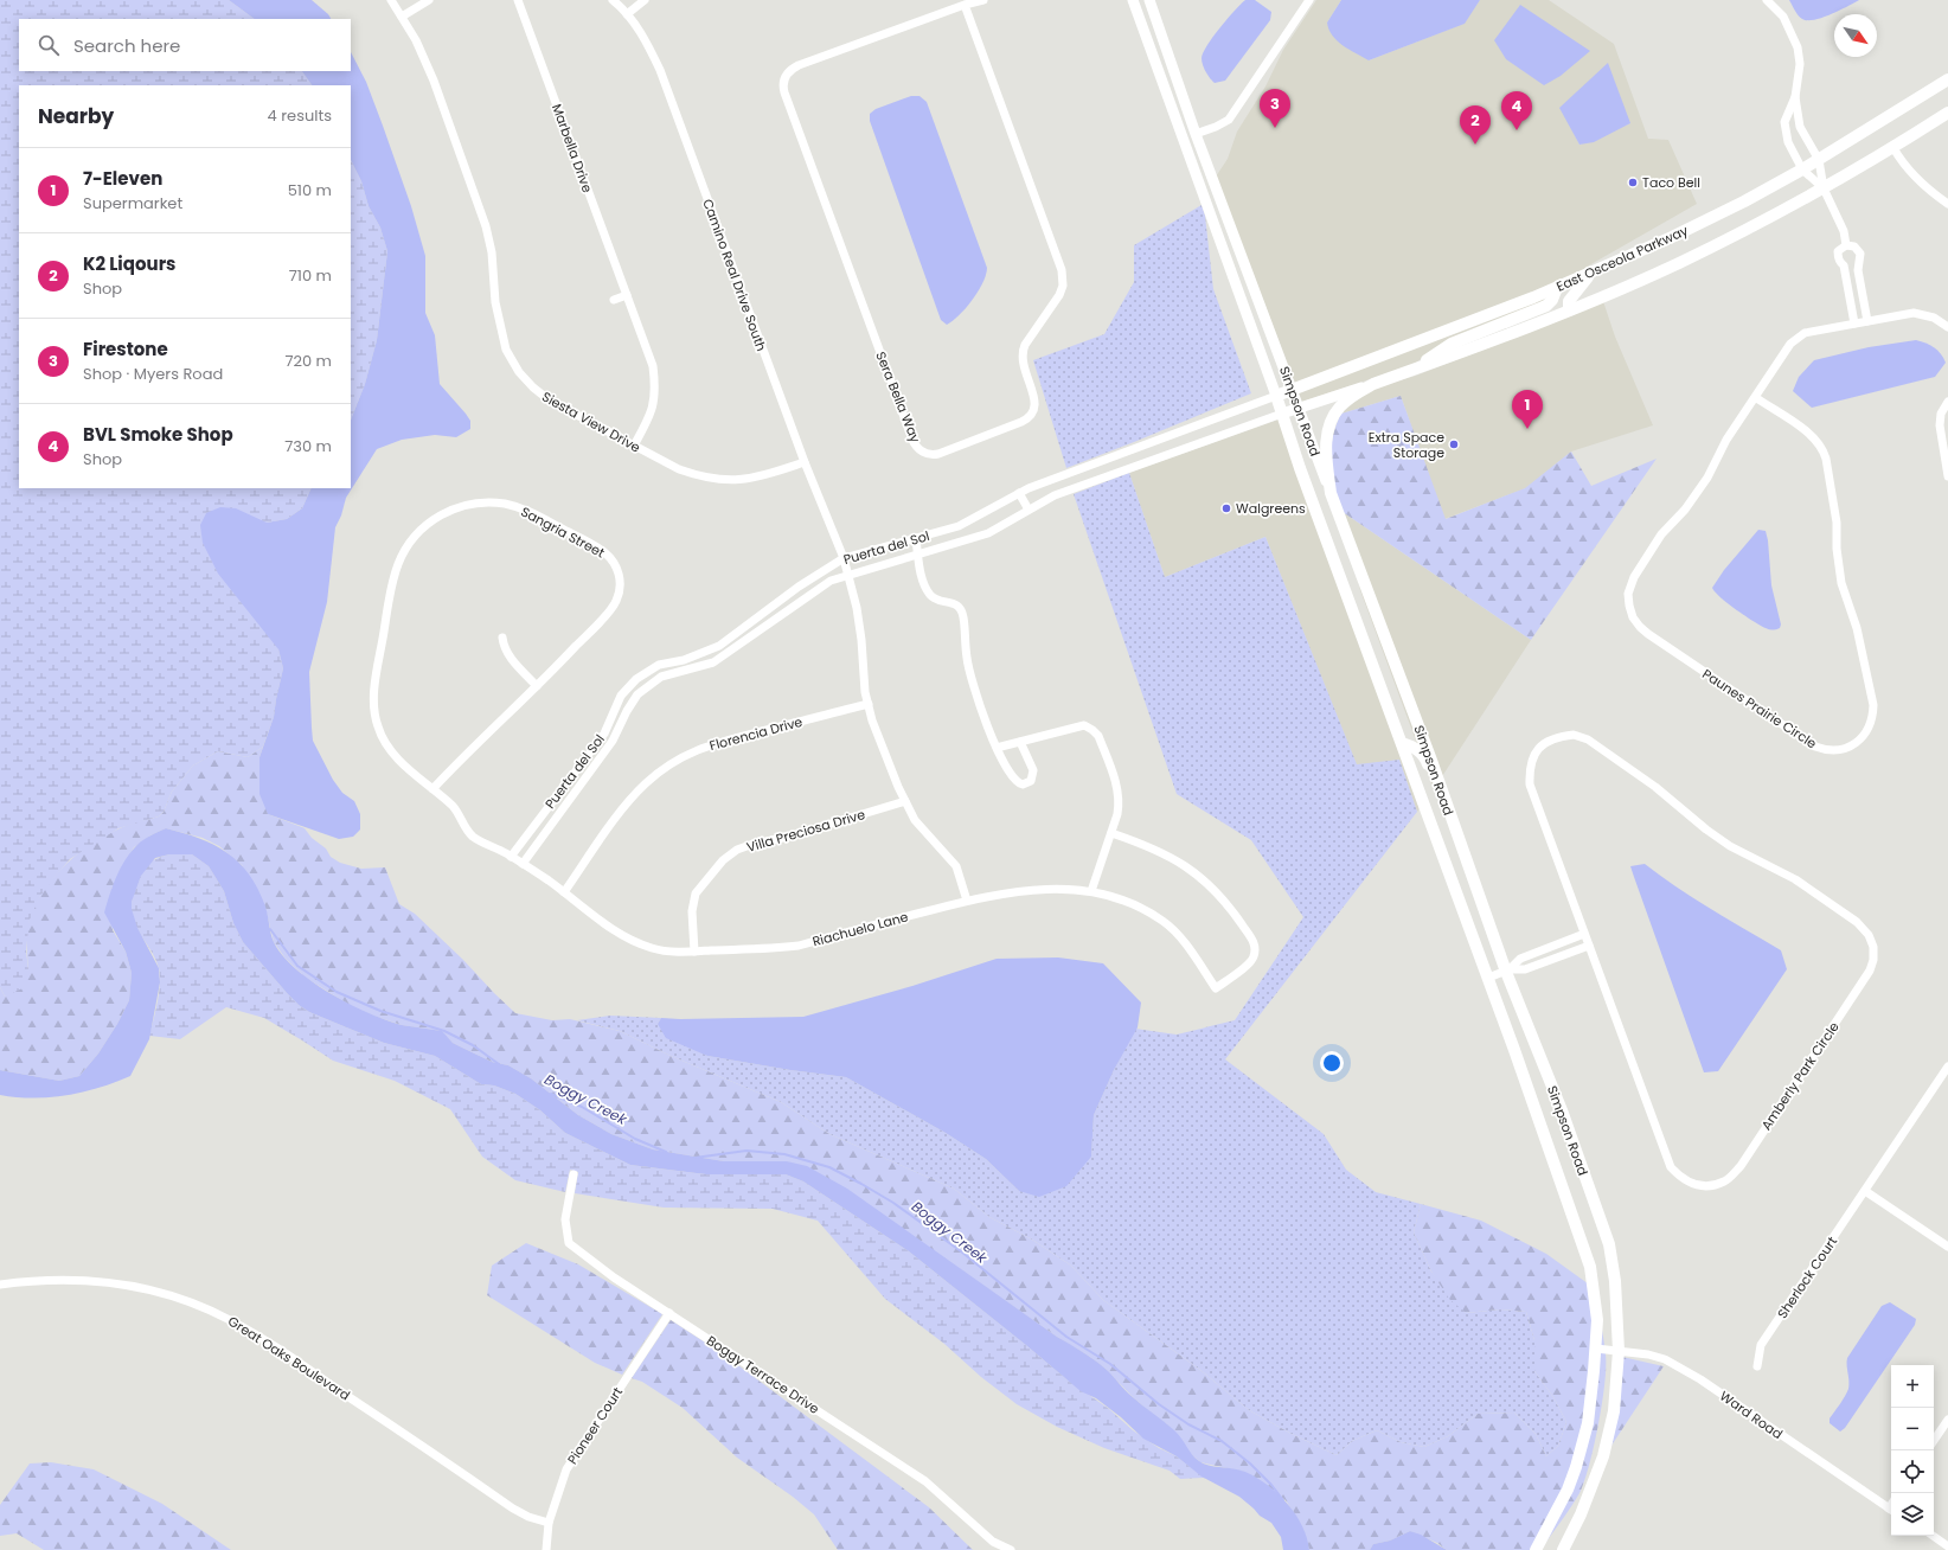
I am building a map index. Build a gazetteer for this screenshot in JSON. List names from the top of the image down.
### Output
{
  "streets": {
    "main road": ["East Osceola Parkway", "Simpson Road"],
    "street": [
      "Marbella Drive",
      "Camino Real Drive South",
      "Sera Bella Way",
      "Siesta View Drive",
      "Sangria Street",
      "Puerta del Sol",
      "Paunes Prairie Circle",
      "Florencia Drive",
      "Villa Preciosa Drive",
      "Riachuelo Lane",
      "Amberly Park Circle",
      "Sherlock Court",
      "Great Oaks Boulevard",
      "Boggy Terrace Drive",
      "Ward Road",
      "Pioneer Court"
    ]
  },
  "crossings": [
    ["Marbella Drive", "Siesta View Drive"],
    ["East Osceola Parkway", "Simpson Road"],
    ["East Osceola Parkway", "Puerta del Sol"],
    ["Camino Real Drive South", "Siesta View Drive"],
    ["Camino Real Drive South", "Puerta del Sol"],
    ["Camino Real Drive South", "Florencia Drive"],
    ["Camino Real Drive South", "Villa Preciosa Drive"],
    ["Camino Real Drive South", "Riachuelo Lane"],
    ["Simpson Road", "Puerta del Sol"],
    ["Simpson Road", "Ward Road"],
    ["Sangria Street", "Riachuelo Lane"],
    ["Puerta del Sol", "Riachuelo Lane"],
    ["Florencia Drive", "Riachuelo Lane"],
    ["Villa Preciosa Drive", "Riachuelo Lane"],
    ["Great Oaks Boulevard", "Pioneer Court"],
    ["Boggy Terrace Drive", "Pioneer Court"]
  ],
  "water": ["Boggy Creek"],
  "places": ["Taco Bell", "Extra Space Storage", "Walgreens"],
  "north": "bottom right",
  "page": {
    "search": "Search here",
    "heading": ["Nearby", "4 results"],
    "pins": [
      "3",
      "4",
      "2",
      "1"
    ],
    "list": [
      {
        "mark": "1",
        "name": "7-Eleven",
        "note": "Supermarket",
        "value": "510 m"
      },
      {
        "mark": "2",
        "name": "K2 Liqours",
        "note": "Shop",
        "value": "710 m"
      },
      {
        "mark": "3",
        "name": "Firestone",
        "note": "Shop · Myers Road",
        "value": "720 m"
      },
      {
        "mark": "4",
        "name": "BVL Smoke Shop",
        "note": "Shop",
        "value": "730 m"
      }
    ],
    "map_buttons": ["+", "−"]
  }
}
